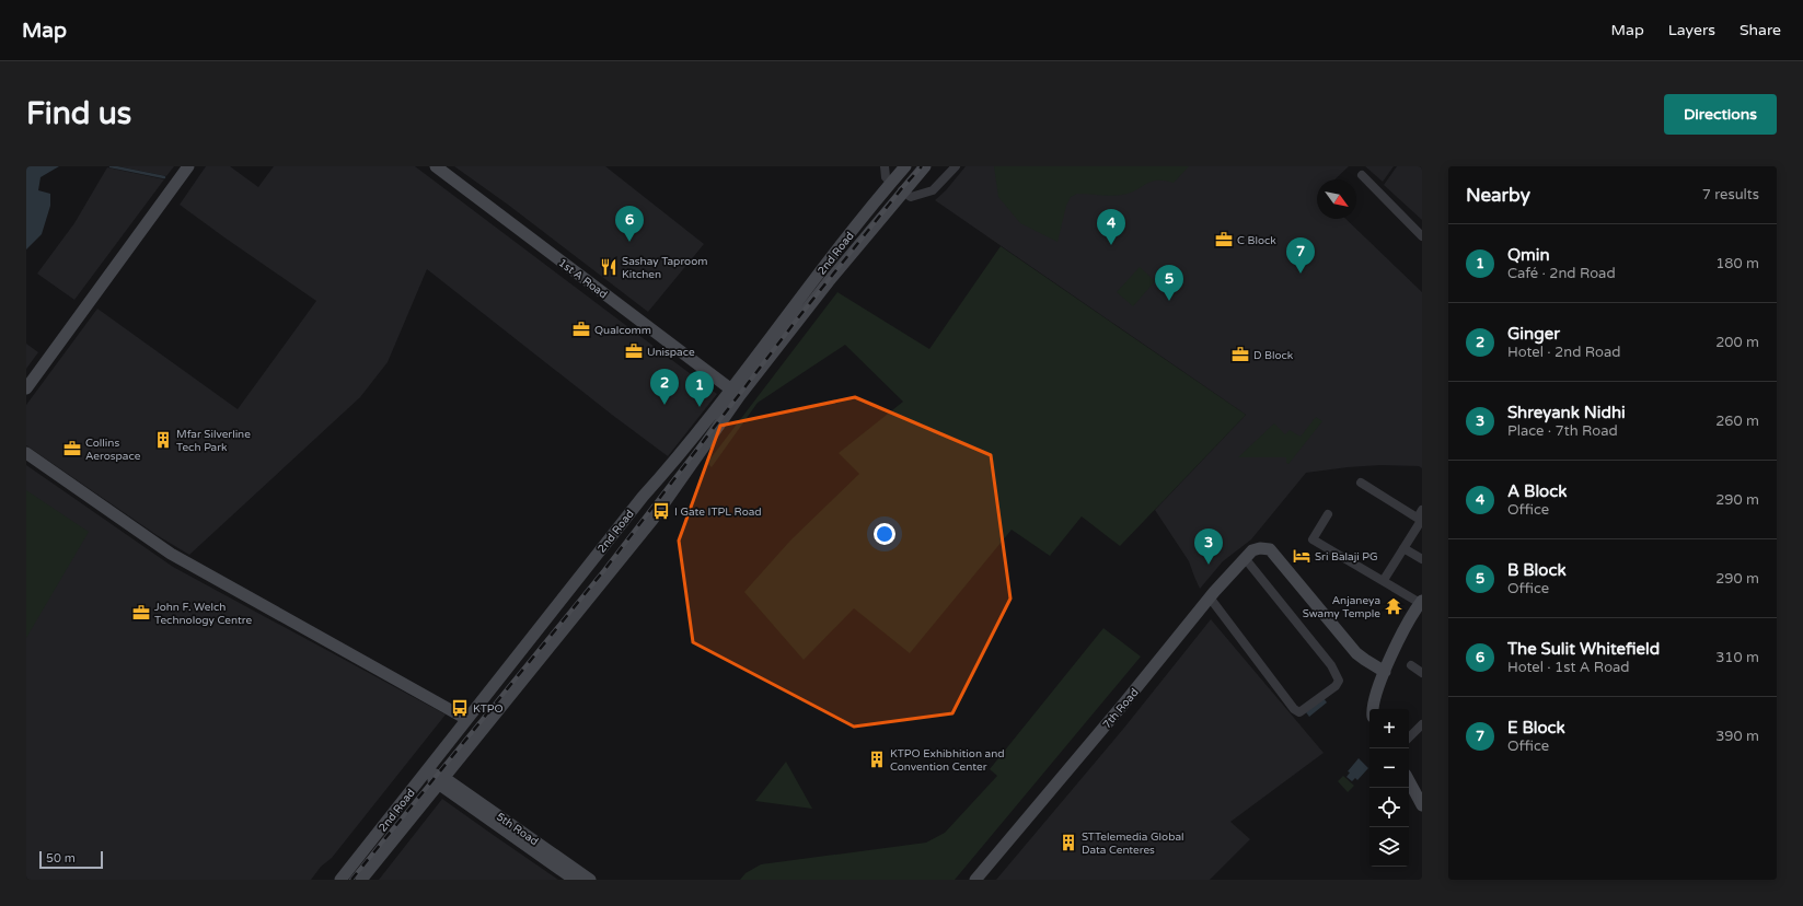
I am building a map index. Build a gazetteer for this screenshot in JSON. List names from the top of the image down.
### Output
{
  "streets": {
    "street": [
      "2nd Road",
      "1st A Road",
      "7th Road",
      "5th Road"
    ]
  },
  "crossings": [
    ["2nd Road", "1st A Road"],
    ["2nd Road", "5th Road"]
  ],
  "places": {
    "office": [
      "C Block",
      "Qualcomm",
      "Unispace",
      "D Block",
      "Collins Aerospace",
      "John F. Welch Technology Centre"
    ],
    "restaurant": ["Sashay Taproom Kitchen"],
    "building": ["Mfar Silverline Tech Park", "KTPO Exhibhition and Convention Center", "STTelemedia Global Data Centeres"],
    "bus stop": ["I Gate ITPL Road", "KTPO"],
    "hotel": ["Sri Balaji PG"],
    "temple": ["Anjaneya Swamy Temple"]
  },
  "scale_bar": "50 m",
  "north": "bottom right",
  "page": {
    "header": "Map",
    "nav": ["Map", "Layers", "Share"],
    "buttons": "Directions",
    "title": "Find us",
    "heading": ["Nearby", "7 results"],
    "pins": [
      "6",
      "4",
      "7",
      "5",
      "2",
      "1",
      "3"
    ],
    "list": [
      {
        "mark": "1",
        "name": "Qmin",
        "note": "Café · 2nd Road",
        "value": "180 m"
      },
      {
        "mark": "2",
        "name": "Ginger",
        "note": "Hotel · 2nd Road",
        "value": "200 m"
      },
      {
        "mark": "3",
        "name": "Shreyank Nidhi",
        "note": "Place · 7th Road",
        "value": "260 m"
      },
      {
        "mark": "4",
        "name": "A Block",
        "note": "Office",
        "value": "290 m"
      },
      {
        "mark": "5",
        "name": "B Block",
        "note": "Office",
        "value": "290 m"
      },
      {
        "mark": "6",
        "name": "The Sulit Whitefield",
        "note": "Hotel · 1st A Road",
        "value": "310 m"
      },
      {
        "mark": "7",
        "name": "E Block",
        "note": "Office",
        "value": "390 m"
      }
    ],
    "map_buttons": ["+", "−"],
    "scale": "50 m"
  }
}
